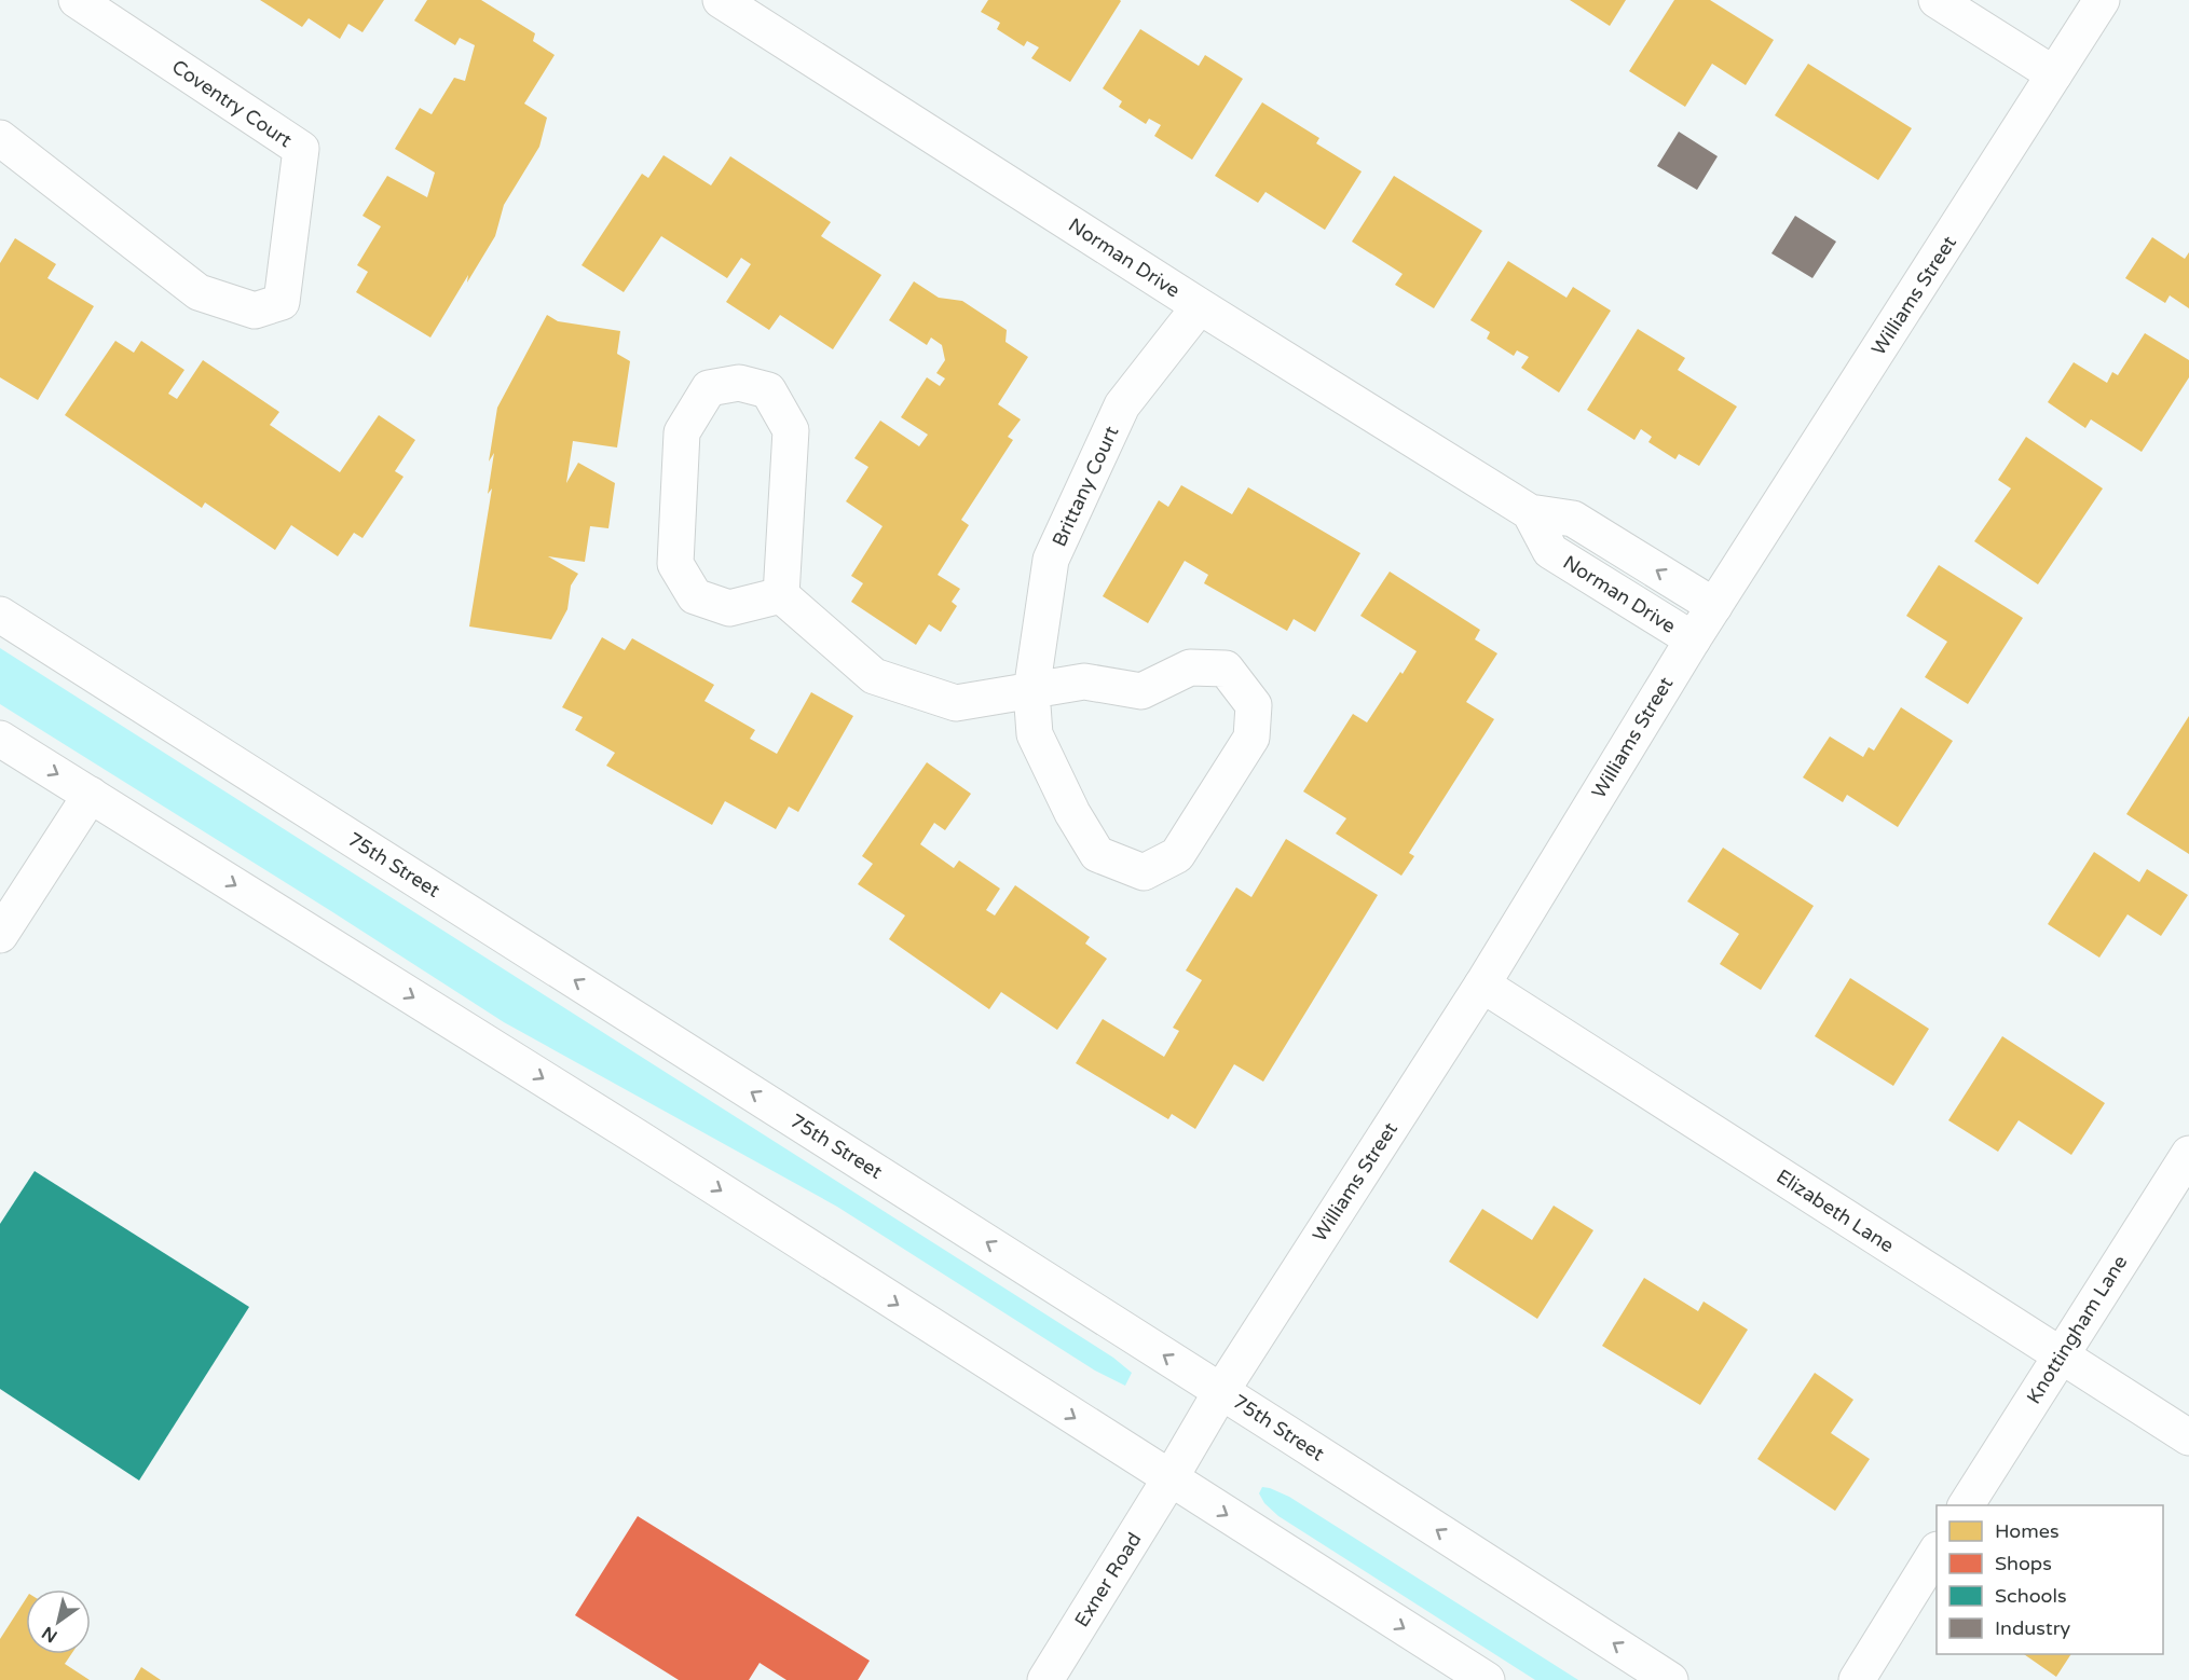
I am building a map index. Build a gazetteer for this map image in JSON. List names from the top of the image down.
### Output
{
  "streets": {
    "street": [
      "Coventry Court",
      "Norman Drive",
      "Williams Street",
      "Brittany Court",
      "75th Street",
      "Elizabeth Lane",
      "Knottingham Lane",
      "Exner Road"
    ]
  },
  "crossings": [
    ["Norman Drive", "Williams Street"],
    ["Norman Drive", "Brittany Court"],
    ["Williams Street", "75th Street"],
    ["Williams Street", "Elizabeth Lane"],
    ["Williams Street", "Exner Road"],
    ["Elizabeth Lane", "Knottingham Lane"]
  ],
  "legend": [
    "Homes",
    "Shops",
    "Schools",
    "Industry"
  ],
  "north": "bottom left"
}
